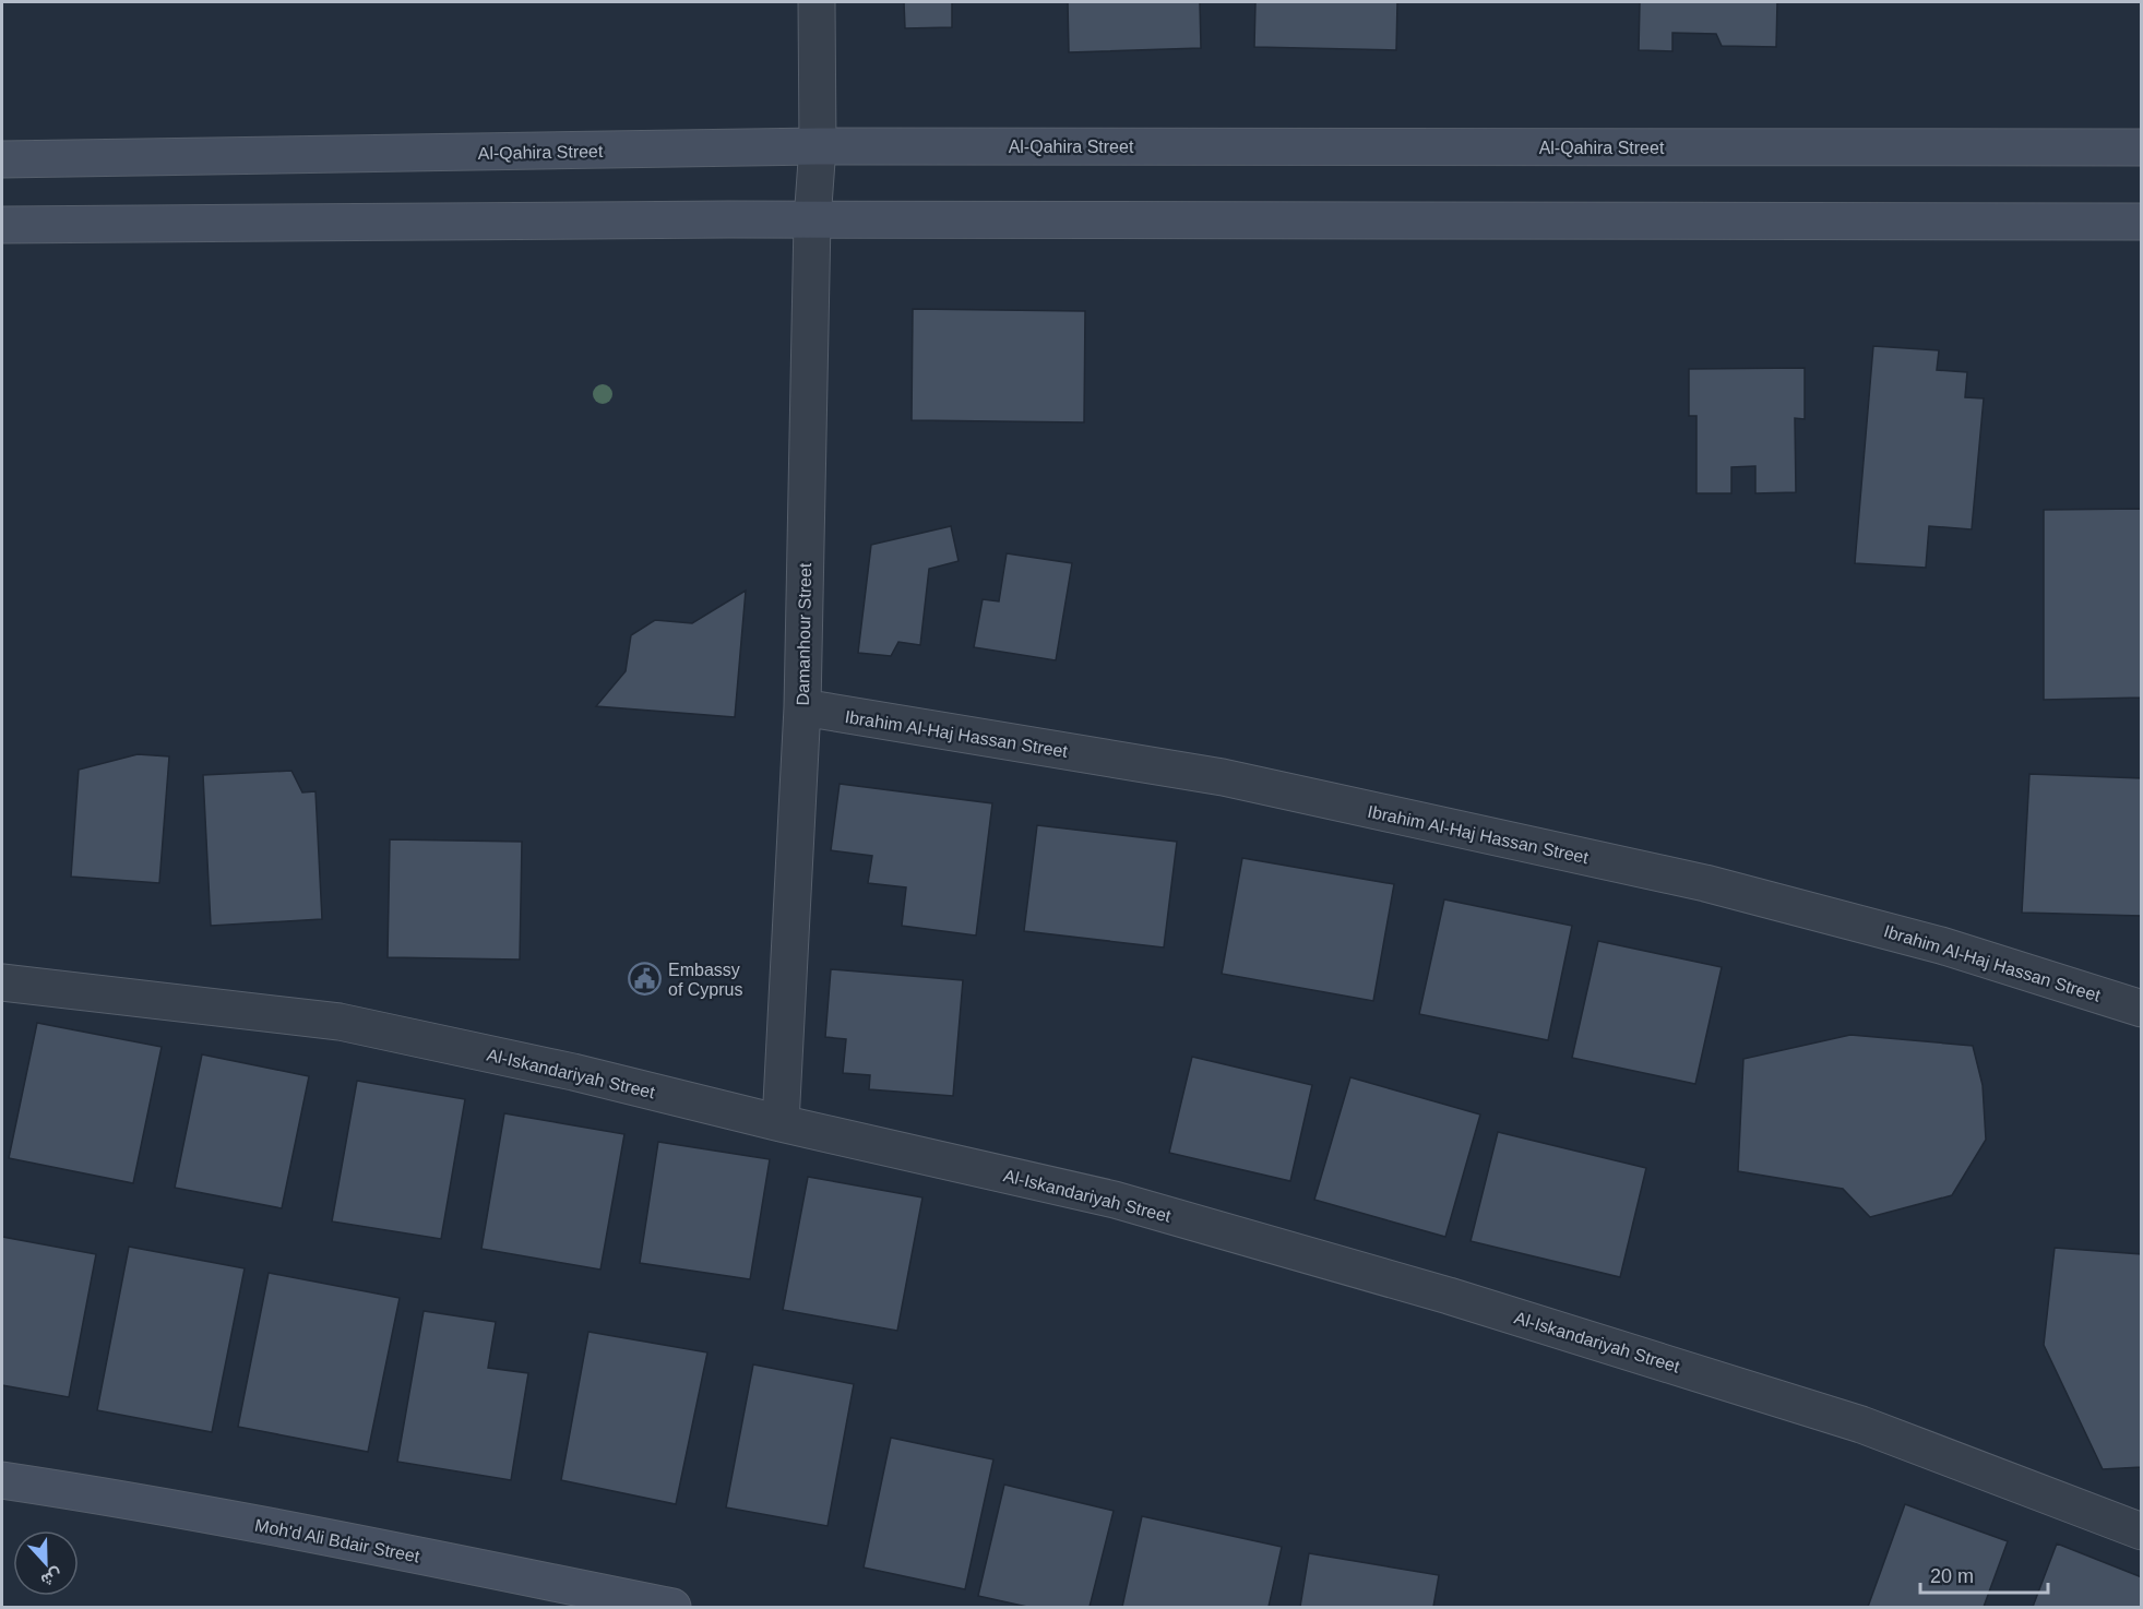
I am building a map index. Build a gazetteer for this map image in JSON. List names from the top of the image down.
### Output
{
  "streets": {
    "main road": ["Al-Qahira Street", "Moh'd Ali Bdair Street"],
    "street": ["Damanhour Street", "Ibrahim Al-Haj Hassan Street", "Al-Iskandariyah Street"]
  },
  "crossings": [
    ["Al-Qahira Street", "Damanhour Street"],
    ["Damanhour Street", "Ibrahim Al-Haj Hassan Street"],
    ["Damanhour Street", "Al-Iskandariyah Street"]
  ],
  "places": {
    "public building": ["Embassy of Cyprus"]
  },
  "scale_bar": "20 m",
  "north": "bottom"
}
